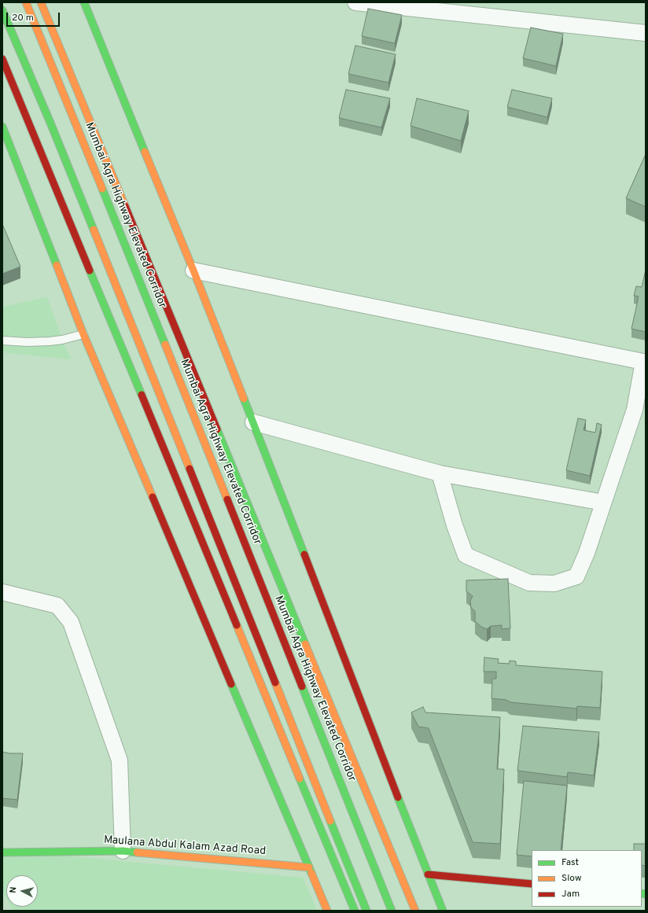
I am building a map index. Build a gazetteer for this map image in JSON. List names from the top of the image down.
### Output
{
  "streets": {
    "main road": ["Mumbai Agra Highway Elevated Corridor", "Maulana Abdul Kalam Azad Road"]
  },
  "legend": ["Fast", "Slow", "Jam"],
  "scale_bar": "20 m",
  "north": "left"
}
